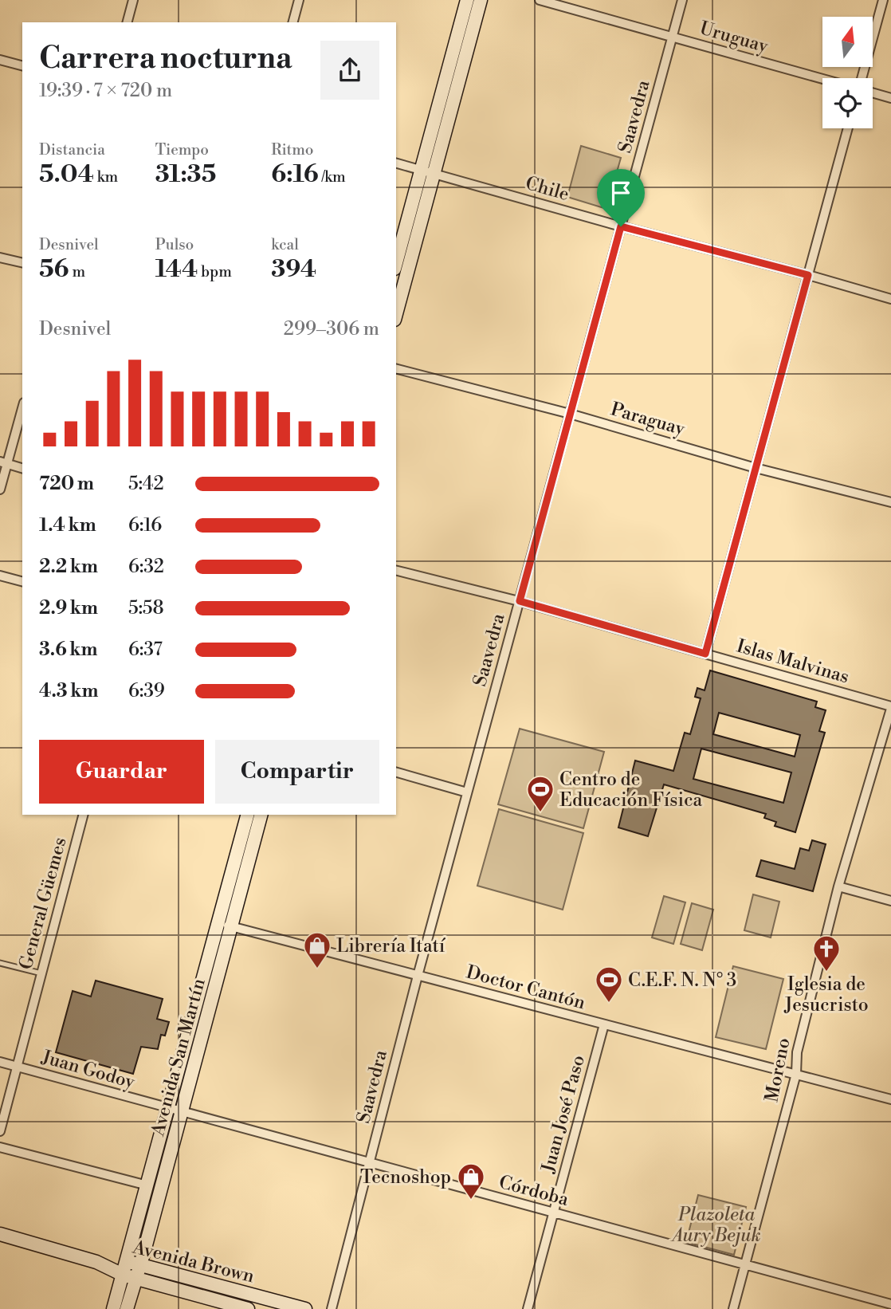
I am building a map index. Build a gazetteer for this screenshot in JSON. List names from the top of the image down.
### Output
{
  "streets": {
    "main road": ["Avenida San Martín", "Avenida Brown"],
    "street": [
      "Uruguay",
      "Saavedra",
      "Chile",
      "Paraguay",
      "Islas Malvinas",
      "General Güemes",
      "Doctor Cantón",
      "Juan Godoy",
      "Moreno",
      "Juan José Paso",
      "Córdoba"
    ]
  },
  "crossings": [
    ["Uruguay", "Saavedra"],
    ["Saavedra", "Chile"],
    ["Saavedra", "Paraguay"],
    ["Saavedra", "Islas Malvinas"],
    ["Saavedra", "Doctor Cantón"],
    ["Saavedra", "Córdoba"],
    ["Islas Malvinas", "Moreno"],
    ["General Güemes", "Juan Godoy"],
    ["Doctor Cantón", "Avenida San Martín"],
    ["Doctor Cantón", "Moreno"],
    ["Doctor Cantón", "Juan José Paso"],
    ["Avenida San Martín", "Juan Godoy"],
    ["Avenida San Martín", "Córdoba"],
    ["Avenida San Martín", "Avenida Brown"],
    ["Juan Godoy", "Córdoba"],
    ["Moreno", "Córdoba"],
    ["Juan José Paso", "Córdoba"]
  ],
  "parks": ["Plazoleta Aury Bejuk"],
  "places": {
    "sports": ["Centro de Educación Física", "C.E.F. N. N° 3"],
    "shop": ["Librería Itatí", "Tecnoshop"],
    "church": ["Iglesia de Jesucristo"]
  },
  "north": "top",
  "page": {
    "heading": ["Carrera nocturna", "19:39 · 7 × 720 m"],
    "stats": [
      ["Distancia", "5.04 km"],
      ["Tiempo", "31:35"],
      ["Ritmo", "6:16 /km"],
      ["Desnivel", "56 m"],
      ["Pulso", "144 bpm"],
      ["kcal", "394"]
    ],
    "chart": ["Desnivel", "299–306 m"],
    "list": [
      {
        "name": "720 m",
        "note": "5:42"
      },
      {
        "name": "1.4 km",
        "note": "6:16"
      },
      {
        "name": "2.2 km",
        "note": "6:32"
      },
      {
        "name": "2.9 km",
        "note": "5:58"
      },
      {
        "name": "3.6 km",
        "note": "6:37"
      },
      {
        "name": "4.3 km",
        "note": "6:39"
      }
    ],
    "buttons": ["Guardar", "Compartir"]
  }
}
